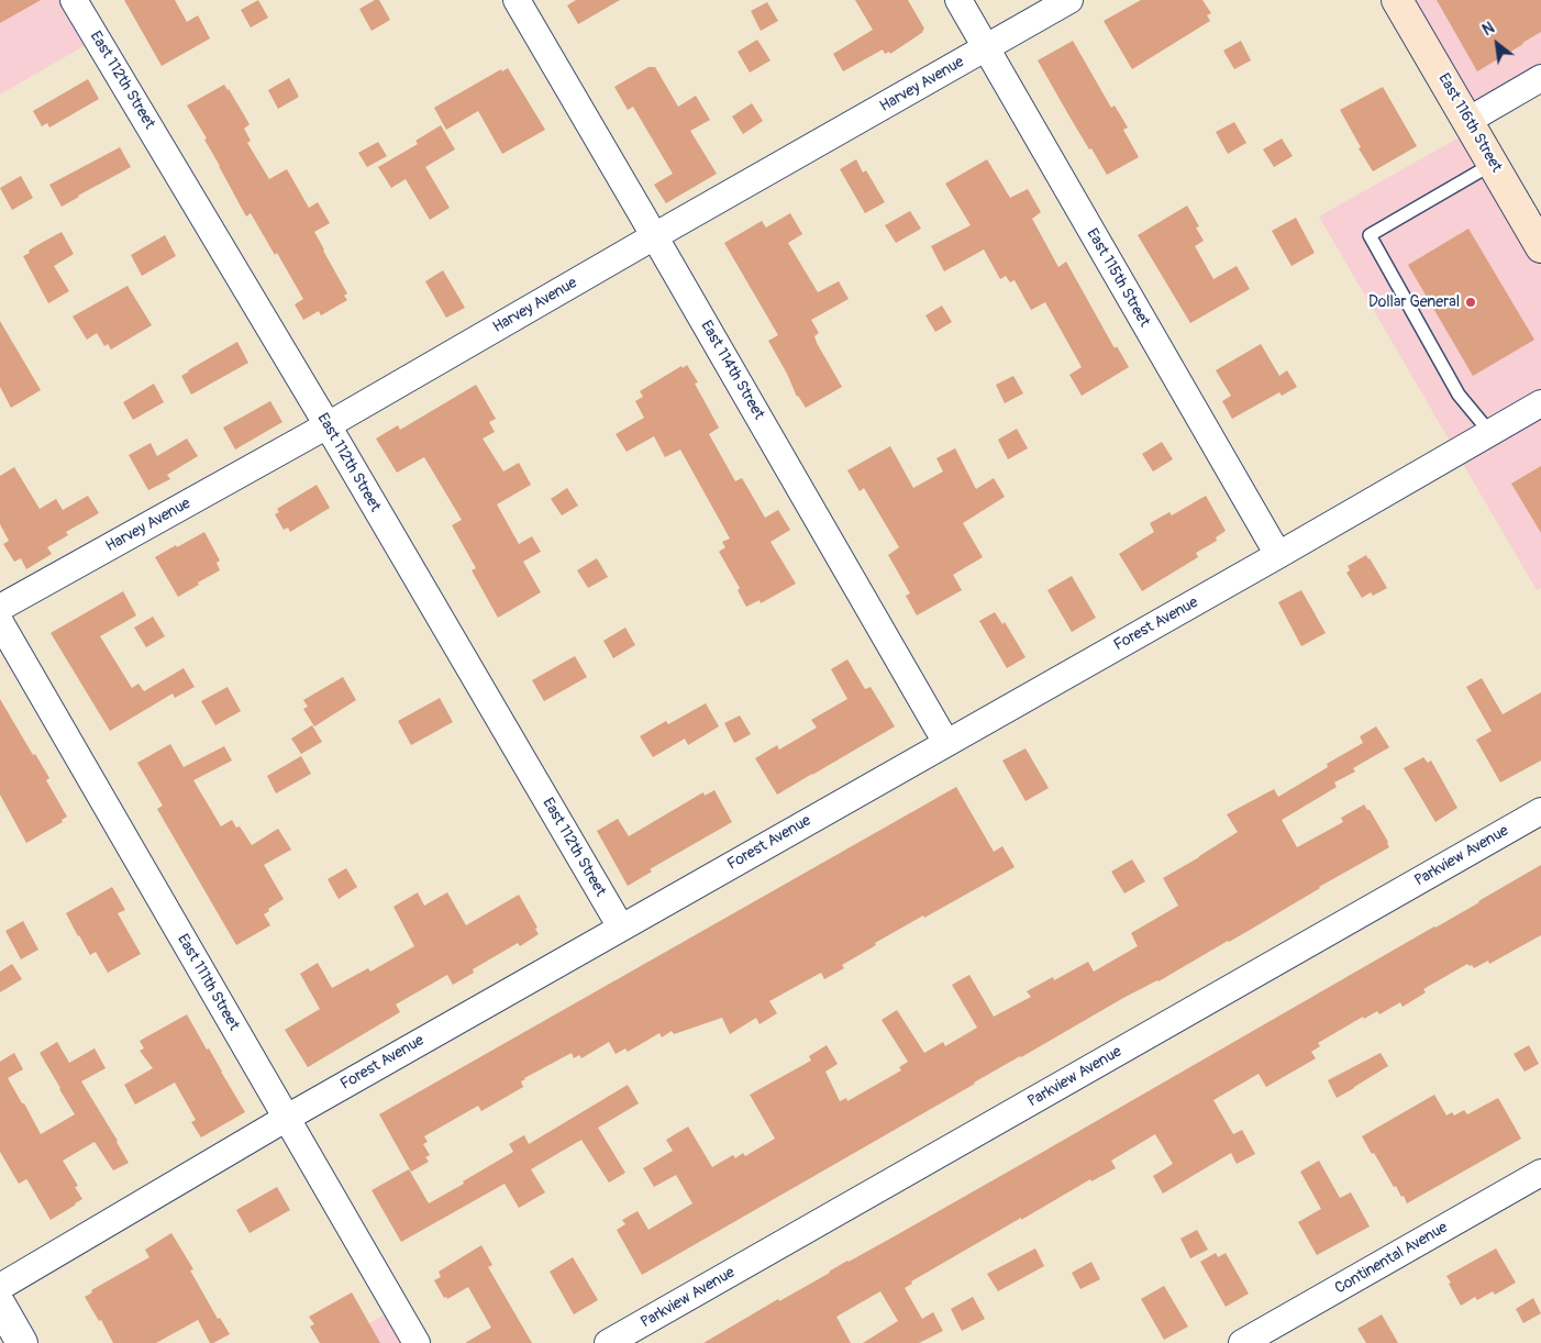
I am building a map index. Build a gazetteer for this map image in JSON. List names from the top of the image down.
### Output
{
  "streets": {
    "main road": ["East 116th Street"],
    "street": [
      "East 112th Street",
      "Harvey Avenue",
      "East 115th Street",
      "East 114th Street",
      "Forest Avenue",
      "Parkview Avenue",
      "East 111th Street",
      "Continental Avenue"
    ]
  },
  "crossings": [
    ["East 112th Street", "Harvey Avenue"],
    ["East 112th Street", "Forest Avenue"],
    ["Harvey Avenue", "East 115th Street"],
    ["Harvey Avenue", "East 114th Street"],
    ["East 115th Street", "Forest Avenue"],
    ["East 114th Street", "Forest Avenue"],
    ["Forest Avenue", "East 111th Street"]
  ],
  "places": ["Dollar General"],
  "north": "top left"
}
